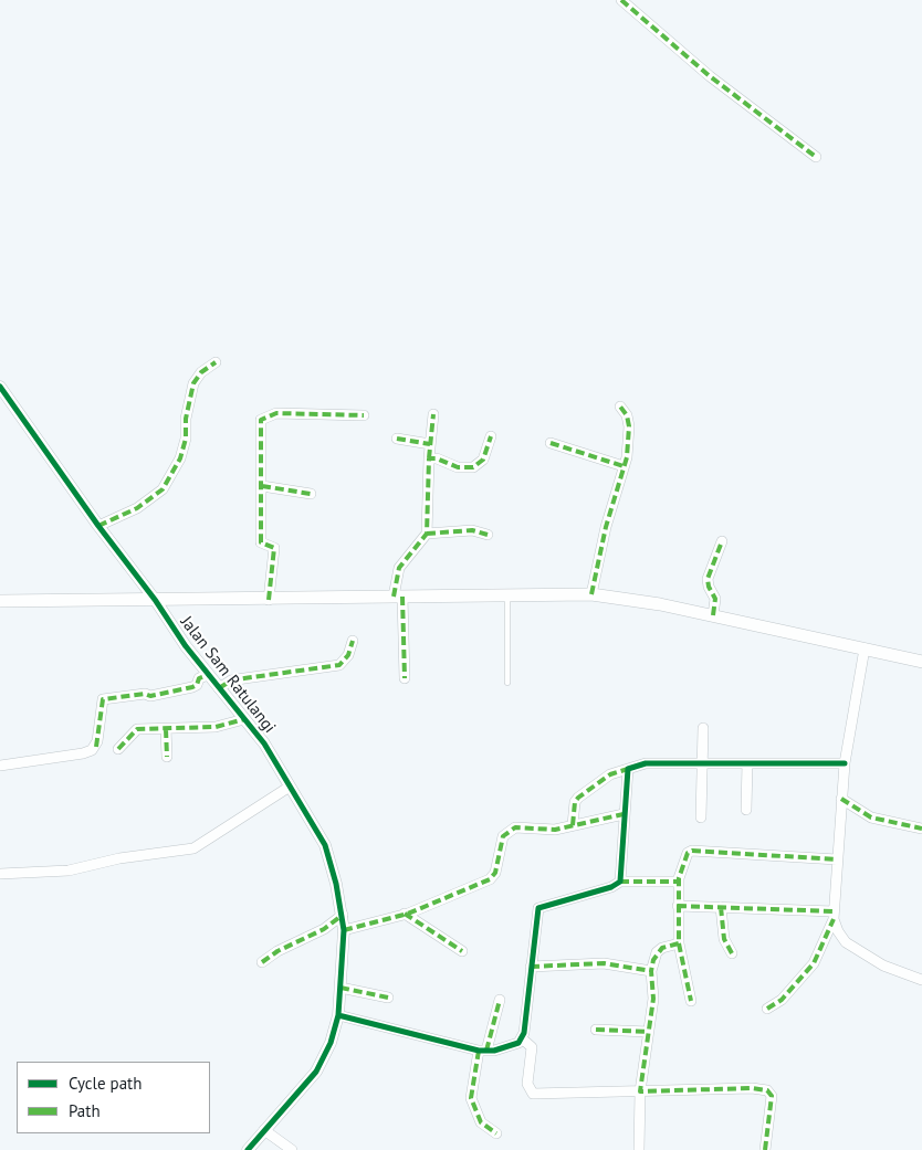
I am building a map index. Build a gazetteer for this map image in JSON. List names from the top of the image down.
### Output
{
  "streets": {
    "street": ["Jalan Sam Ratulangi"]
  },
  "legend": ["Cycle path", "Path"]
}
